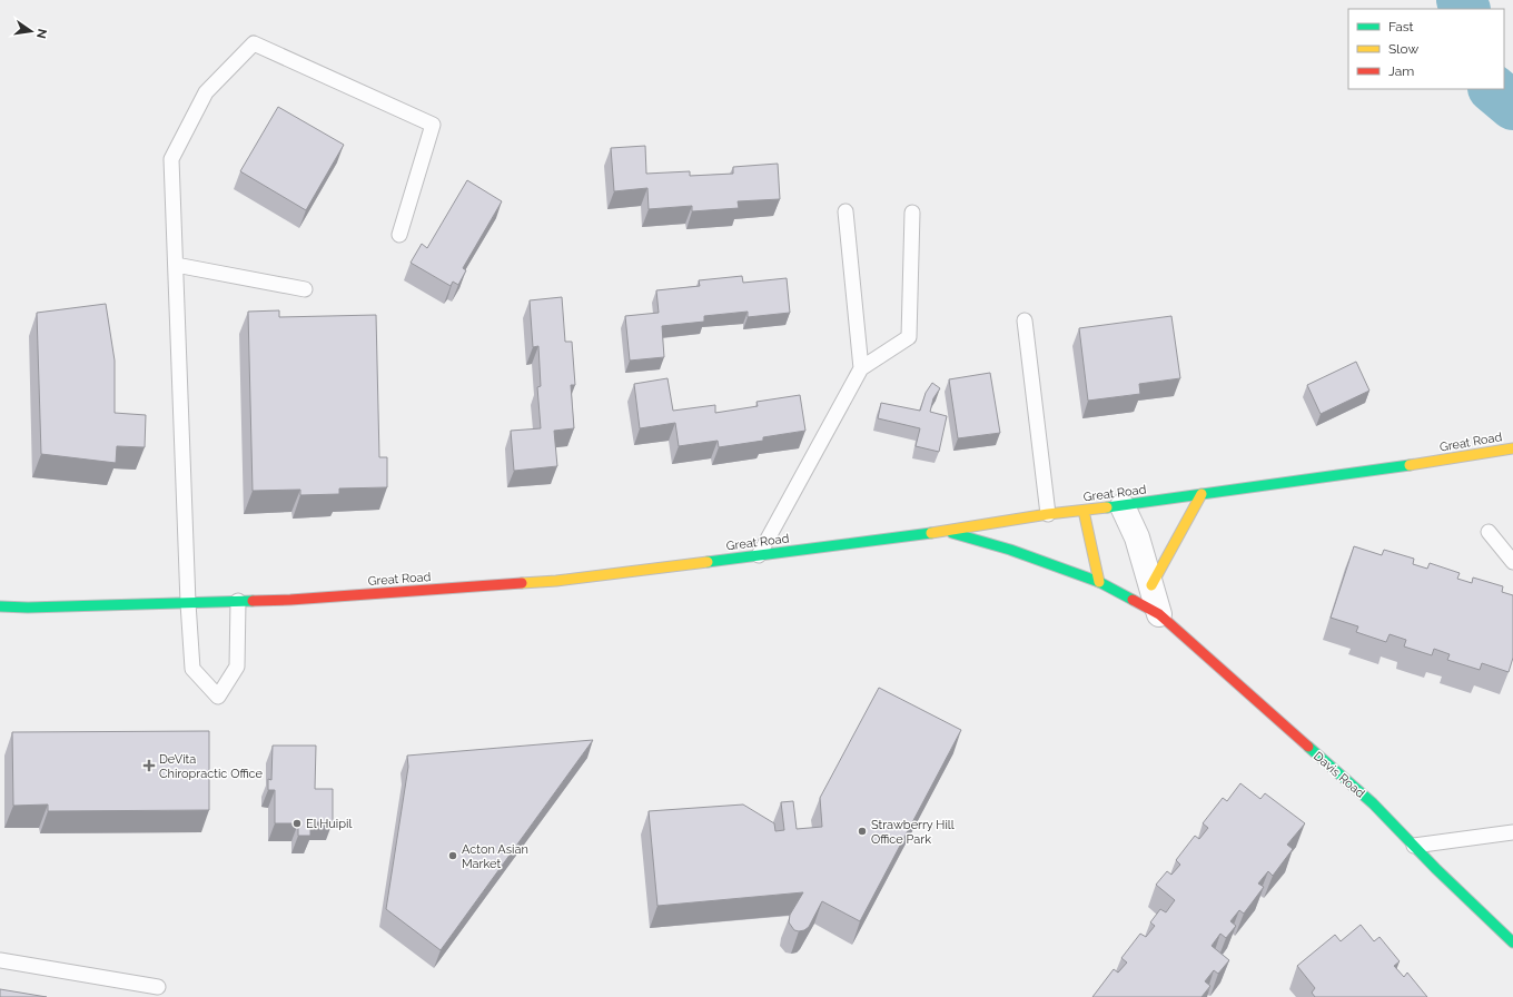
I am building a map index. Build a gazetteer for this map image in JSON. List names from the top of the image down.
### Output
{
  "streets": {
    "main road": ["Great Road", "Davis Road"]
  },
  "crossings": [
    ["Great Road", "Davis Road"]
  ],
  "places": {
    "health": ["DeVita Chiropractic Office"],
    "other": ["El Huipil", "Strawberry Hill Office Park", "Acton Asian Market"]
  },
  "legend": ["Fast", "Slow", "Jam"],
  "north": "right"
}
